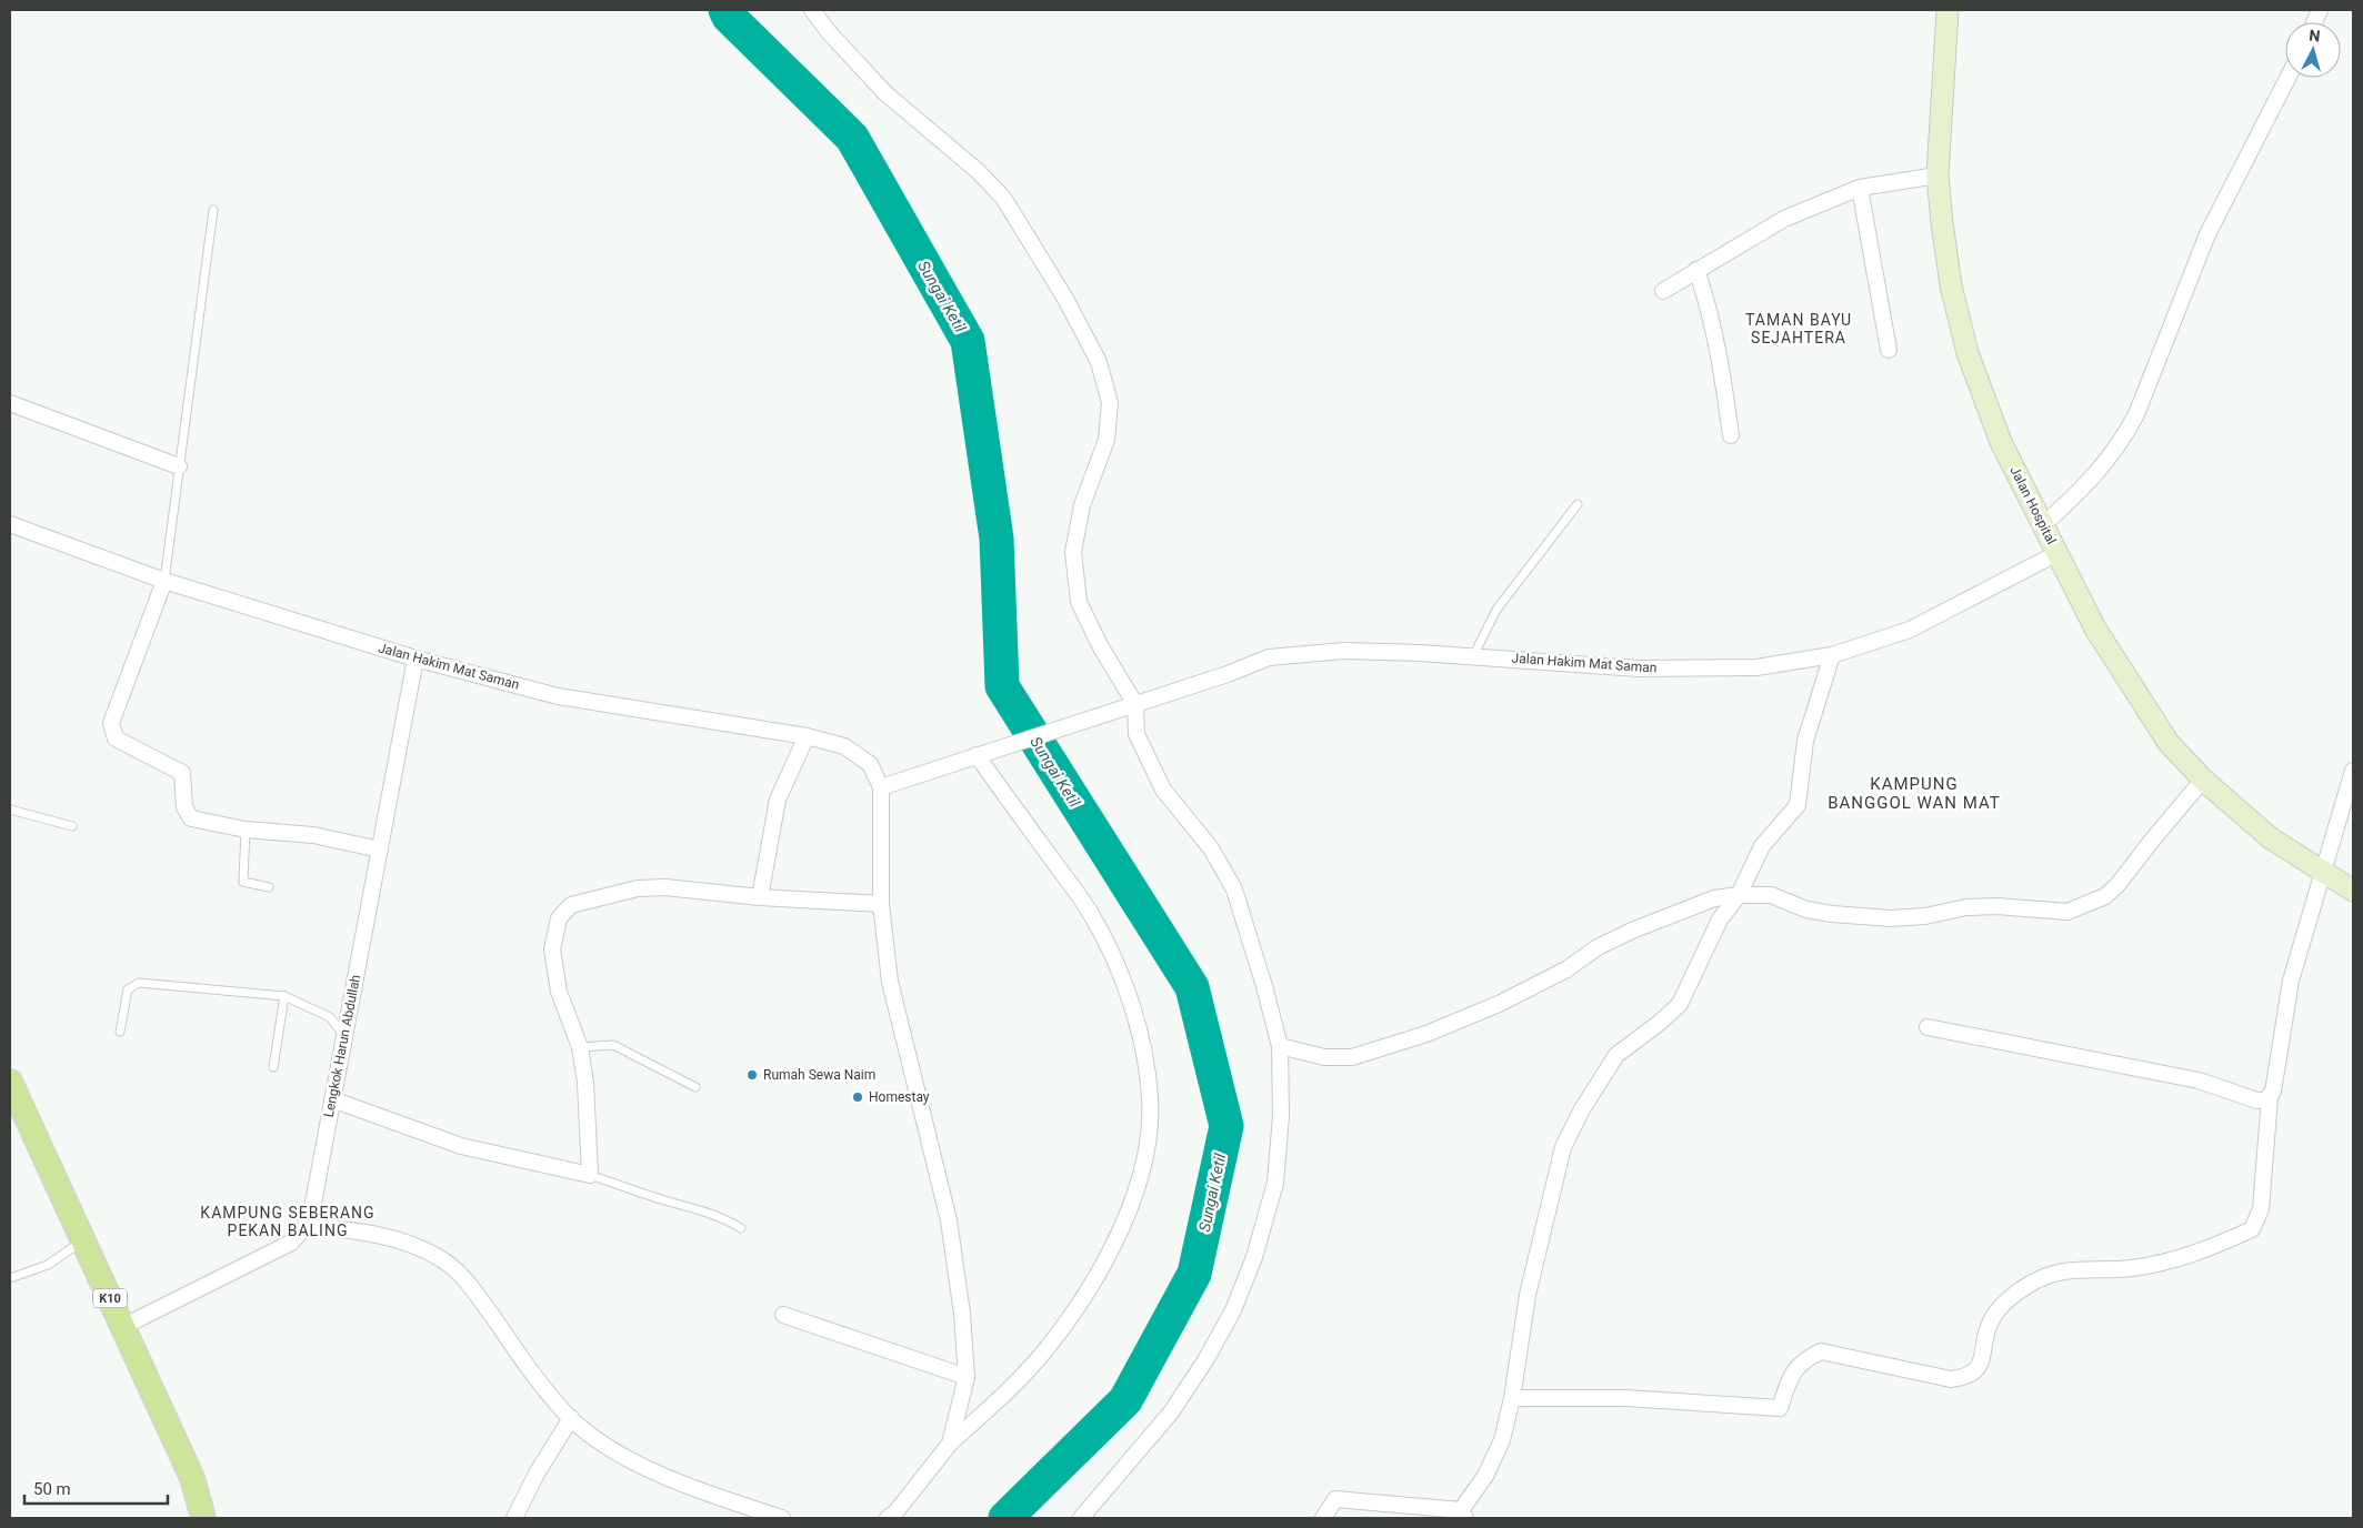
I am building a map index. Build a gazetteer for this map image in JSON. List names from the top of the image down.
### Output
{
  "streets": {
    "main road": ["Jalan Hospital", "K10"],
    "street": ["Jalan Hakim Mat Saman", "Lengkok Harun Abdullah"]
  },
  "crossings": [
    ["Jalan Hospital", "Jalan Hakim Mat Saman"],
    ["Jalan Hakim Mat Saman", "Lengkok Harun Abdullah"],
    ["Lengkok Harun Abdullah", "K10"]
  ],
  "districts": ["TAMAN BAYU SEJAHTERA", "KAMPUNG BANGGOL WAN MAT", "KAMPUNG SEBERANG PEKAN BALING"],
  "water": ["Sungai Ketil"],
  "places": ["Rumah Sewa Naim", "Homestay"],
  "scale_bar": "50 m",
  "north": "top"
}
